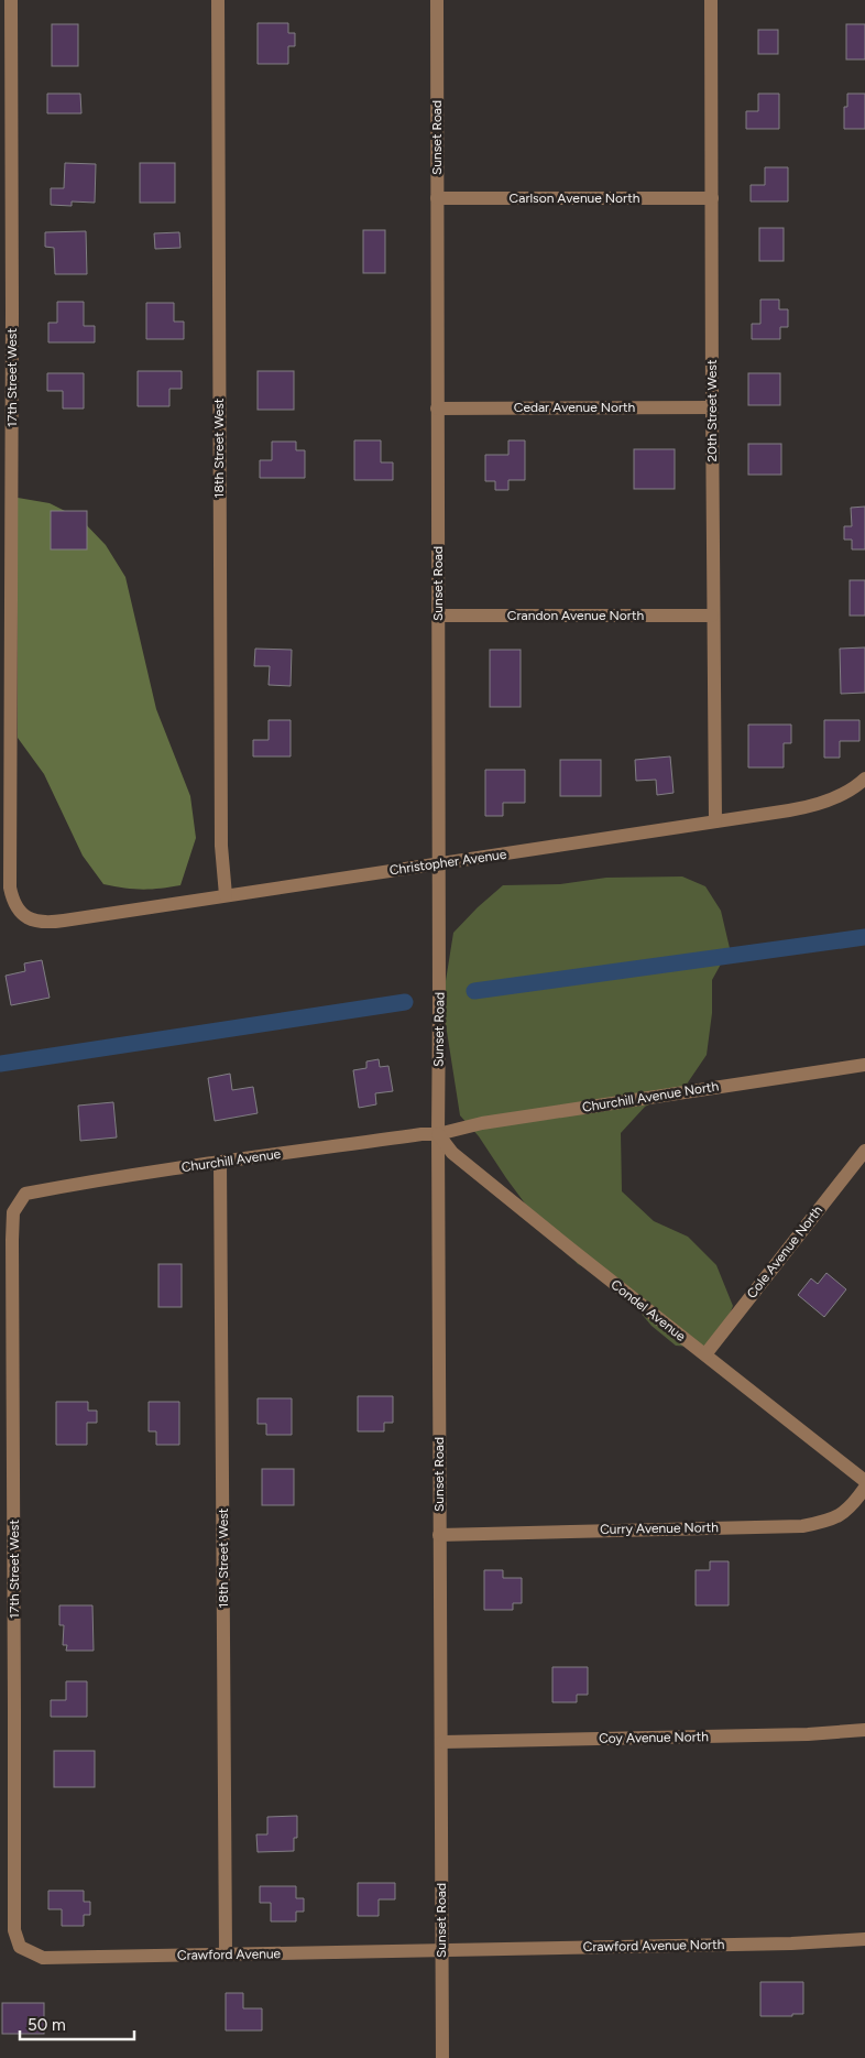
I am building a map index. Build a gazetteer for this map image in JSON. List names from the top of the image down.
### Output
{
  "streets": {
    "street": [
      "Sunset Road",
      "Carlson Avenue North",
      "17th Street West",
      "Cedar Avenue North",
      "20th Street West",
      "18th Street West",
      "Crandon Avenue North",
      "Christopher Avenue",
      "Churchill Avenue North",
      "Churchill Avenue",
      "Cole Avenue North",
      "Condel Avenue",
      "Curry Avenue North",
      "Coy Avenue North",
      "Crawford Avenue North",
      "Crawford Avenue"
    ]
  },
  "crossings": [
    ["Sunset Road", "Carlson Avenue North"],
    ["Sunset Road", "Cedar Avenue North"],
    ["Sunset Road", "Crandon Avenue North"],
    ["Sunset Road", "Christopher Avenue"],
    ["Sunset Road", "Churchill Avenue North"],
    ["Sunset Road", "Churchill Avenue"],
    ["Sunset Road", "Condel Avenue"],
    ["Sunset Road", "Curry Avenue North"],
    ["Sunset Road", "Coy Avenue North"],
    ["Sunset Road", "Crawford Avenue North"],
    ["Sunset Road", "Crawford Avenue"],
    ["Carlson Avenue North", "20th Street West"],
    ["17th Street West", "Christopher Avenue"],
    ["17th Street West", "Churchill Avenue"],
    ["17th Street West", "Crawford Avenue"],
    ["Cedar Avenue North", "20th Street West"],
    ["20th Street West", "Crandon Avenue North"],
    ["20th Street West", "Christopher Avenue"],
    ["18th Street West", "Christopher Avenue"],
    ["18th Street West", "Churchill Avenue"],
    ["18th Street West", "Crawford Avenue"],
    ["Churchill Avenue North", "Churchill Avenue"],
    ["Churchill Avenue North", "Condel Avenue"],
    ["Churchill Avenue", "Condel Avenue"],
    ["Cole Avenue North", "Condel Avenue"],
    ["Crawford Avenue North", "Crawford Avenue"]
  ],
  "scale_bar": "50 m"
}
